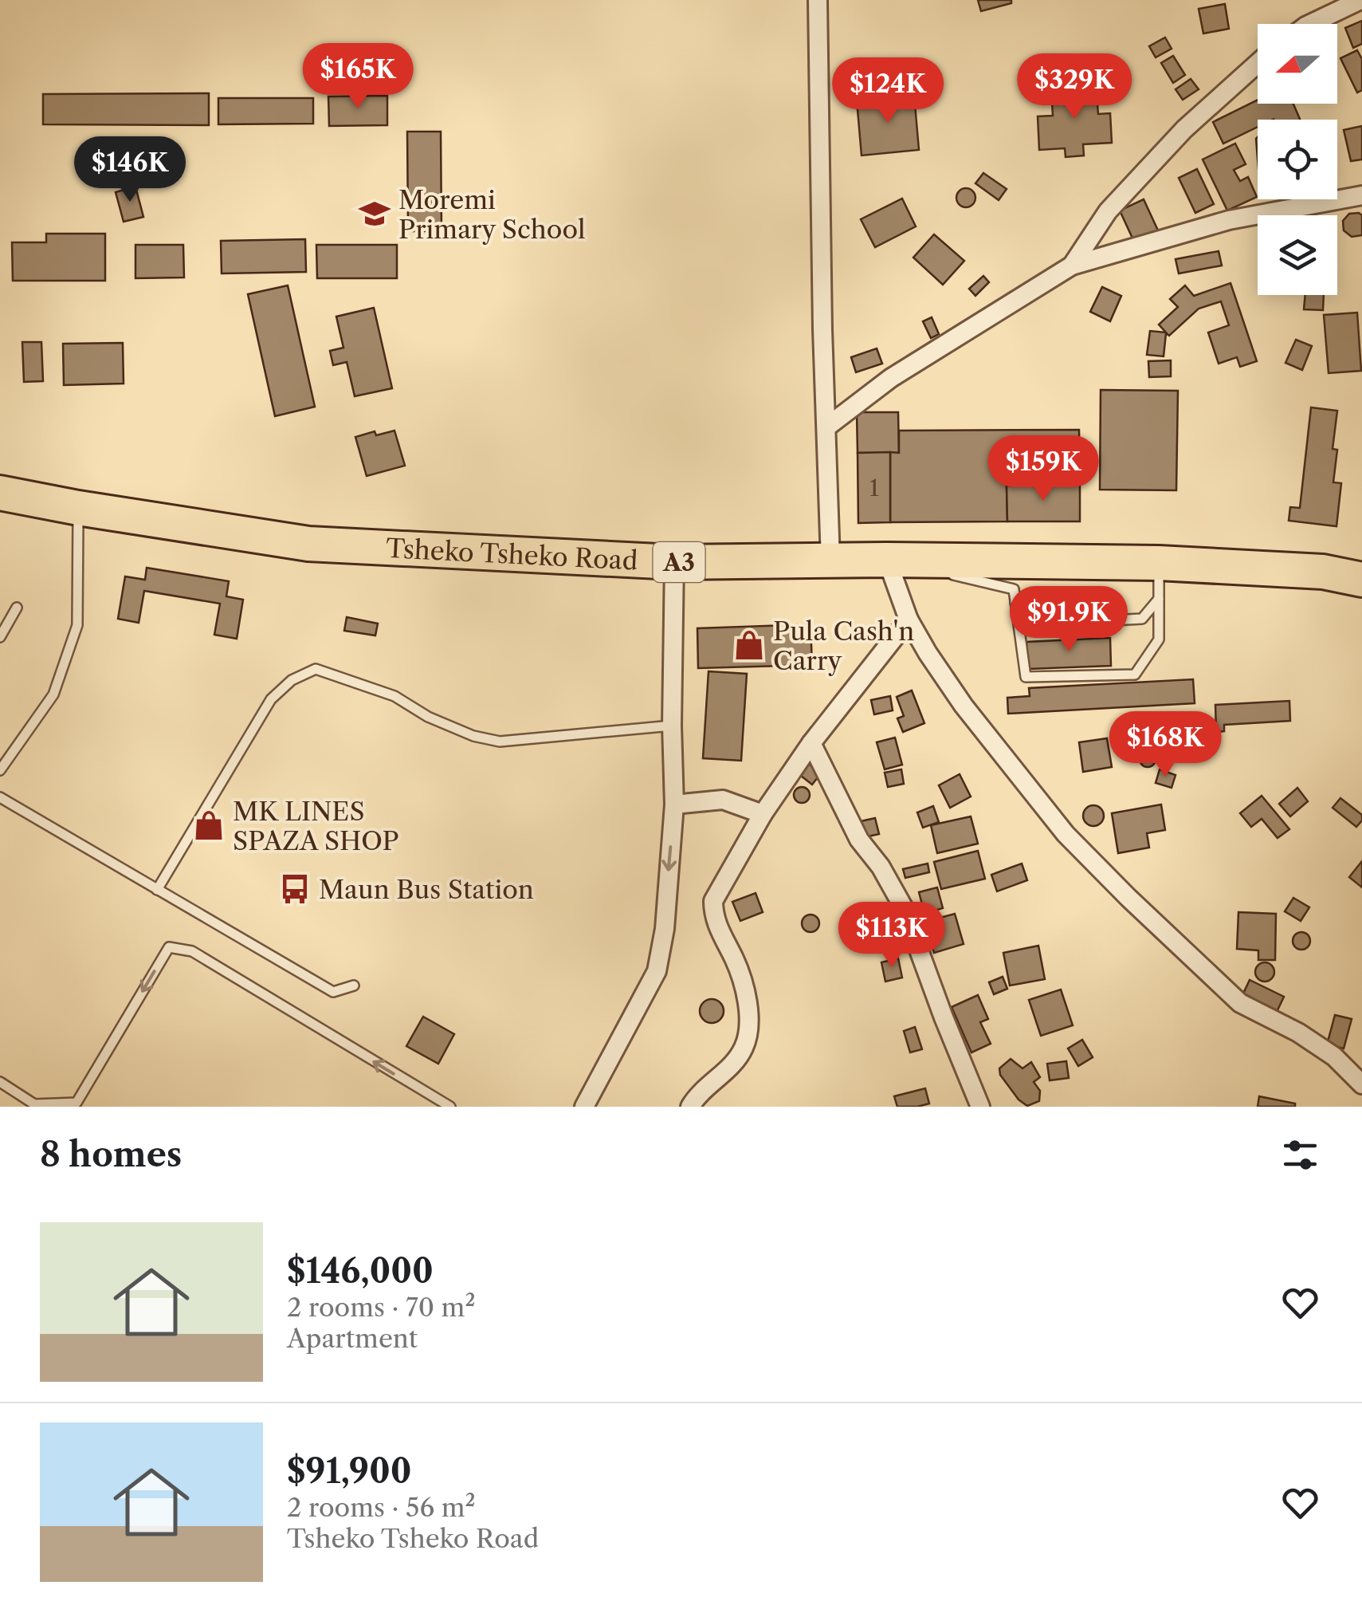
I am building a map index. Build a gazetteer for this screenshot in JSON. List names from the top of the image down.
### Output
{
  "streets": {
    "highway": ["Tsheko Tsheko Road", "A3"]
  },
  "places": {
    "school or university": ["Moremi Primary School"],
    "shop": ["Pula Cash'n Carry", "MK LINES SPAZA SHOP"],
    "bus stop": ["Maun Bus Station"]
  },
  "house_numbers": ["1"],
  "north": "left",
  "page": {
    "price": [
      "$165K",
      "$329K",
      "$124K",
      "$146K",
      "$159K",
      "$91.9K",
      "$168K",
      "$113K"
    ],
    "heading": "8 homes",
    "list": [
      {
        "name": "$146,000",
        "note": "2 rooms · 70 m² · Apartment"
      },
      {
        "name": "$91,900",
        "note": "2 rooms · 56 m² · Tsheko Tsheko Road"
      }
    ]
  }
}
